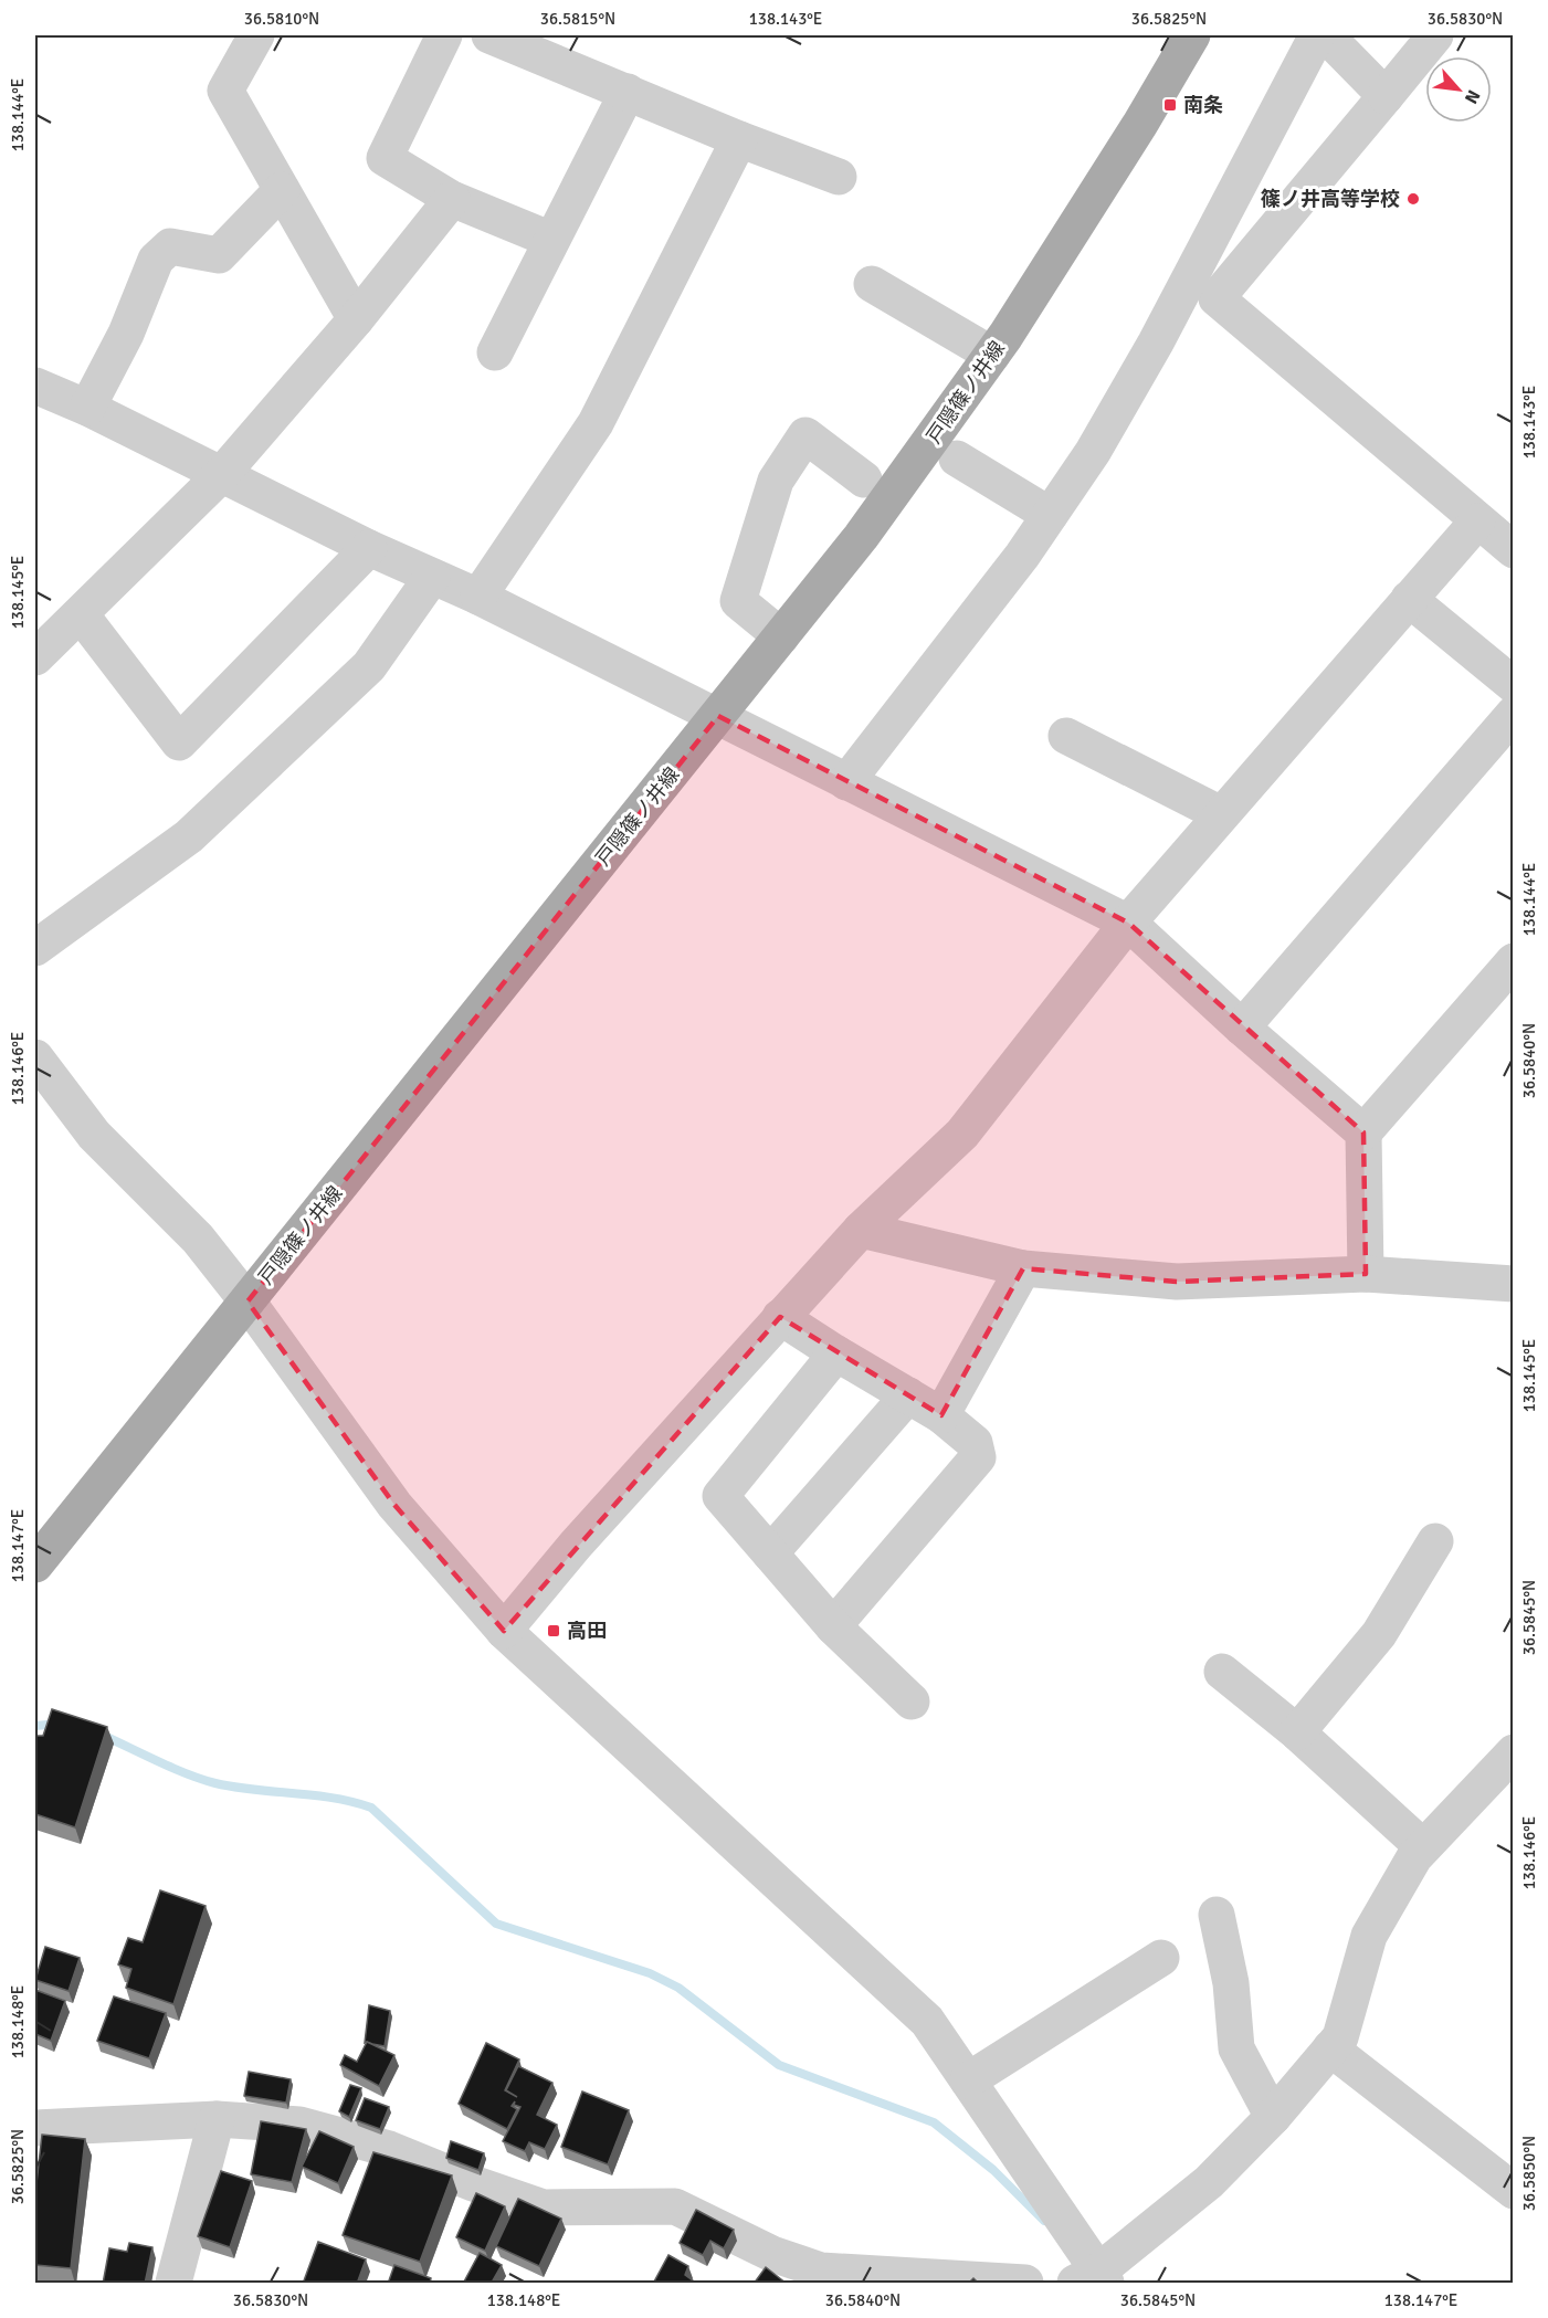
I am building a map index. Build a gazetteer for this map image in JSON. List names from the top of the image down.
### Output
{
  "streets": {
    "main road": ["戸隠篠ノ井線"]
  },
  "places": {
    "transit": ["南条", "高田"],
    "other": ["篠ノ井高等学校"]
  },
  "north": "bottom right",
  "coordinates": [
    "36.5810°N",
    "36.5815°N",
    "138.143°E",
    "36.5825°N",
    "36.5830°N",
    "138.144°E",
    "138.145°E",
    "36.5840°N",
    "138.146°E",
    "138.147°E",
    "36.5845°N",
    "138.148°E",
    "36.5850°N"
  ]
}
